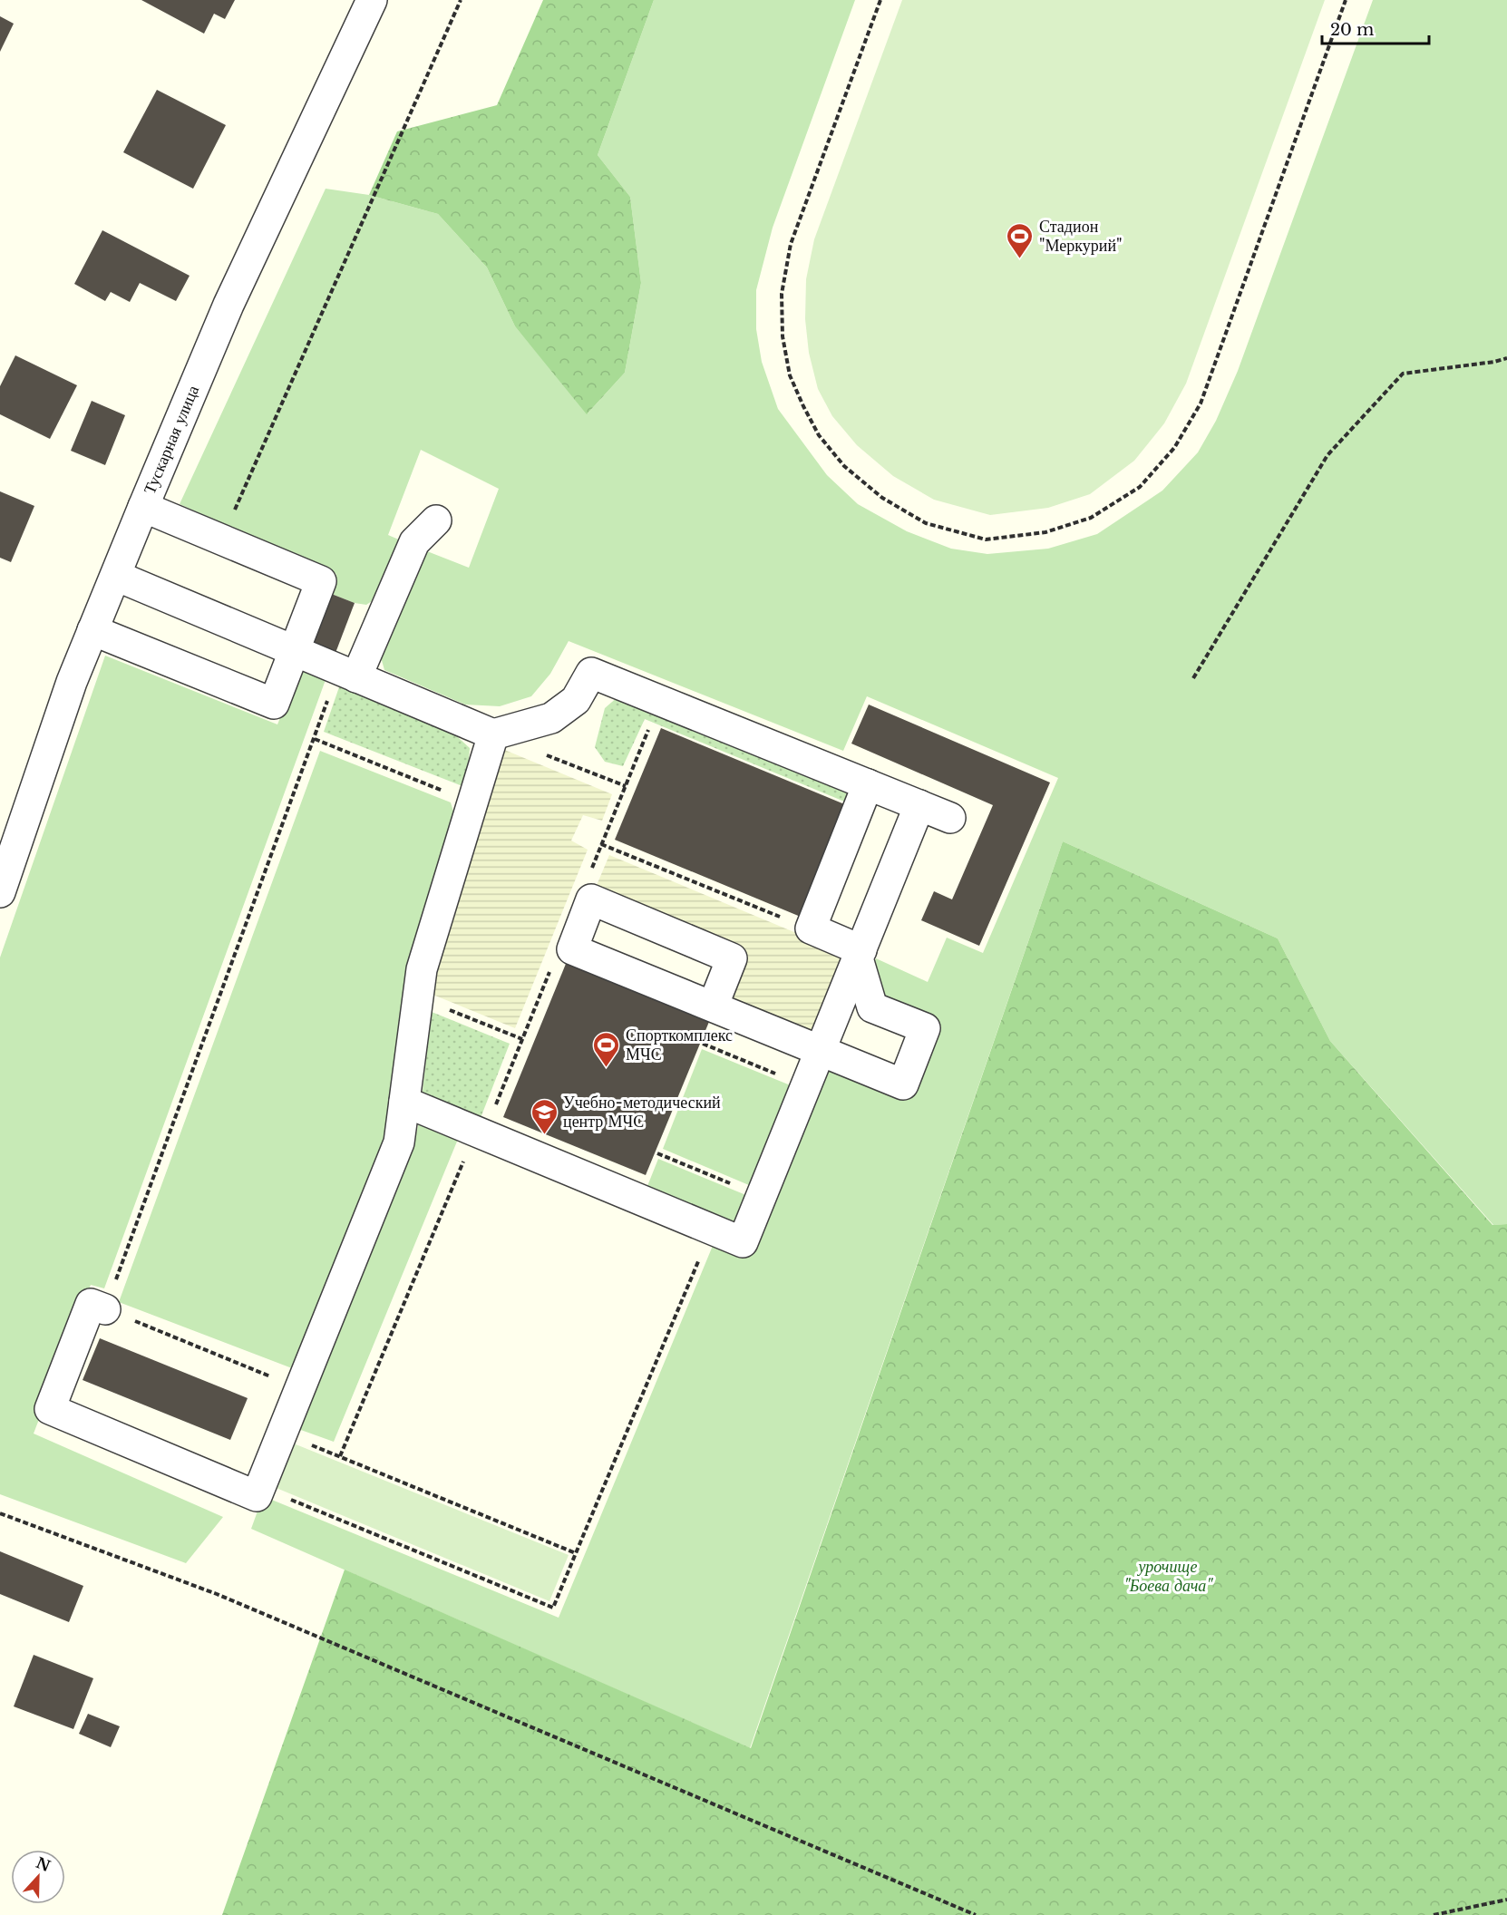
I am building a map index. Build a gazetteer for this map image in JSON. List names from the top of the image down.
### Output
{
  "streets": {
    "street": ["Тускарная улица"]
  },
  "parks": ["урочище \"Боева дача\""],
  "places": {
    "sports": ["Стадион \"Меркурий\"", "Спорткомплекс МЧС"],
    "school or university": ["Учебно-методический центр МЧС"]
  },
  "scale_bar": "20 m",
  "north": "top"
}
